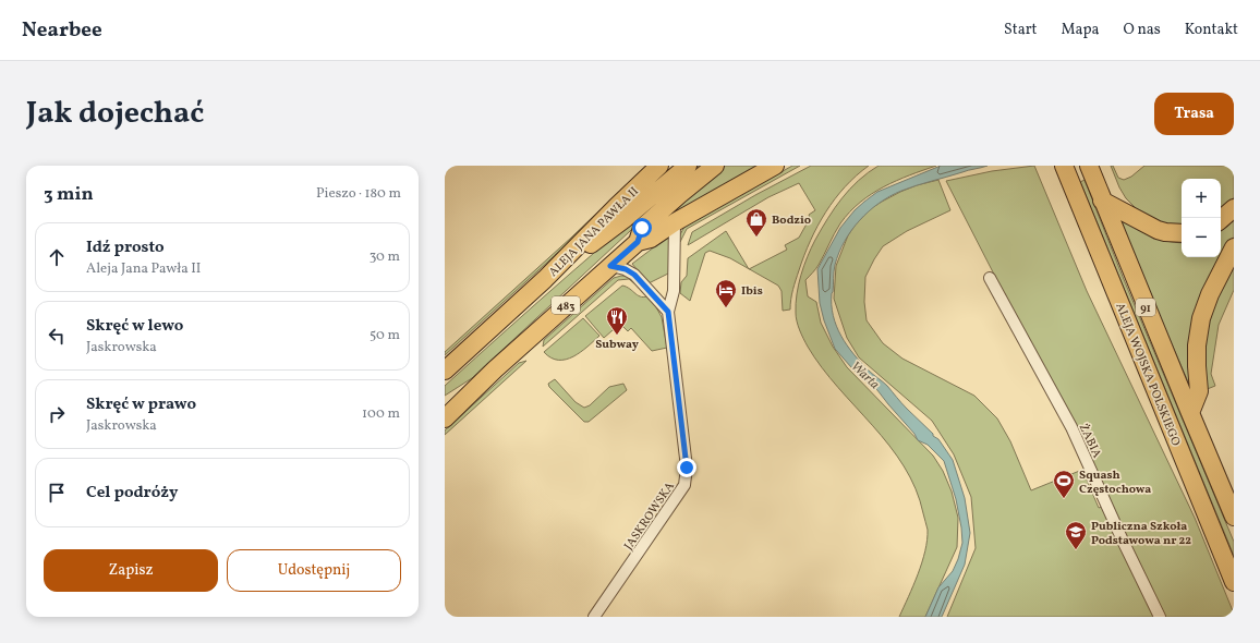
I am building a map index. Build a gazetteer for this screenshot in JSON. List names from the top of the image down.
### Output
{
  "streets": {
    "main road": [
      "ALEJA JANA PAWŁA II",
      "483",
      "91",
      "ALEJA WOJSKA POLSKIEGO"
    ],
    "street": ["ŻABIA", "JASKROWSKA"]
  },
  "crossings": [
    ["483", "JASKROWSKA"]
  ],
  "water": ["Warta"],
  "places": {
    "shop": ["Bodzio"],
    "hotel": ["Ibis"],
    "restaurant": ["Subway"],
    "sports": ["Squash Częstochowa"],
    "school or university": ["Publiczna Szkoła Podstawowa nr 22"]
  },
  "page": {
    "header": "Nearbee",
    "nav": [
      "Start",
      "Mapa",
      "O nas",
      "Kontakt"
    ],
    "title": "Jak dojechać",
    "buttons": [
      "Trasa",
      ["Zapisz", "Udostępnij"]
    ],
    "heading": ["3 min", "Pieszo · 180 m"],
    "map_buttons": ["+", "−"],
    "list": [
      ["Idź prosto", "Aleja Jana Pawła II", "30 m"],
      ["Skręć w lewo", "Jaskrowska", "50 m"],
      ["Skręć w prawo", "Jaskrowska", "100 m"],
      "Cel podróży"
    ]
  }
}
